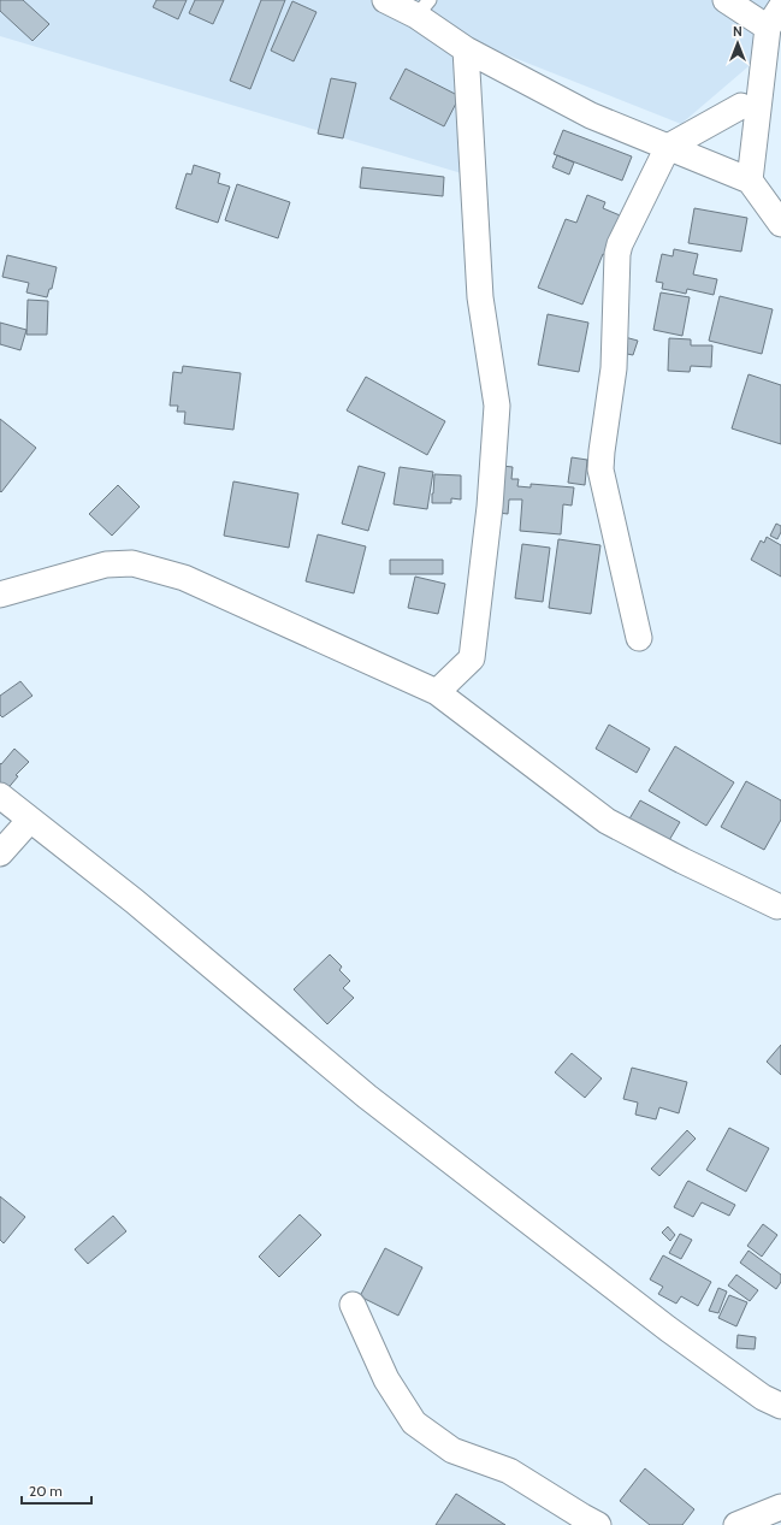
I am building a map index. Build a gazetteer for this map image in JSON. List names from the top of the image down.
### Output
{
  "scale_bar": "20 m",
  "north": "top"
}
